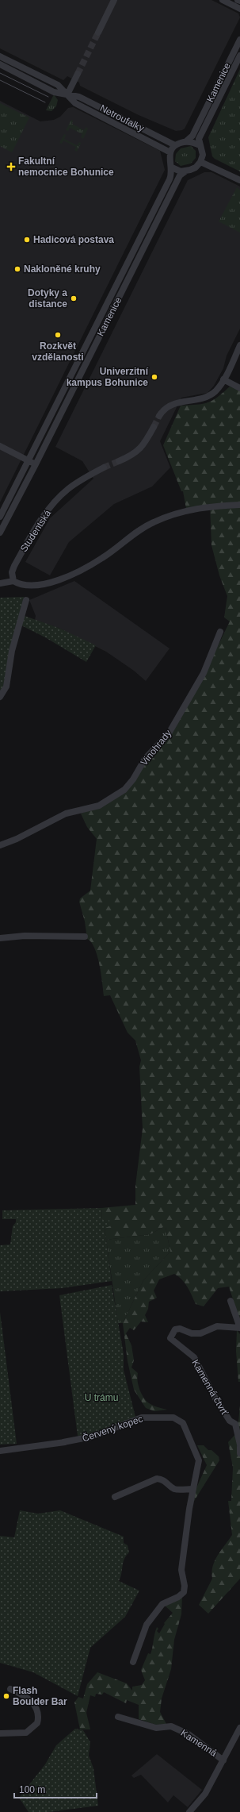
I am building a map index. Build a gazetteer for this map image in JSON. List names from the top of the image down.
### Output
{
  "streets": {
    "street": [
      "Kamenice",
      "Netroufalky",
      "Studentská",
      "Vinohrady",
      "Kamenná čtvrť",
      "Červený kopec",
      "Kamenná"
    ]
  },
  "crossings": [
    ["Kamenice", "Netroufalky"]
  ],
  "parks": ["U trámu"],
  "places": {
    "health": ["Fakultní nemocnice Bohunice"],
    "other": [
      "Hadicová postava",
      "Nakloněné kruhy",
      "Dotyky a distance",
      "Rozkvět vzdělanosti",
      "Univerzitní kampus Bohunice",
      "Flash Boulder Bar"
    ]
  },
  "scale_bar": "100 m"
}
